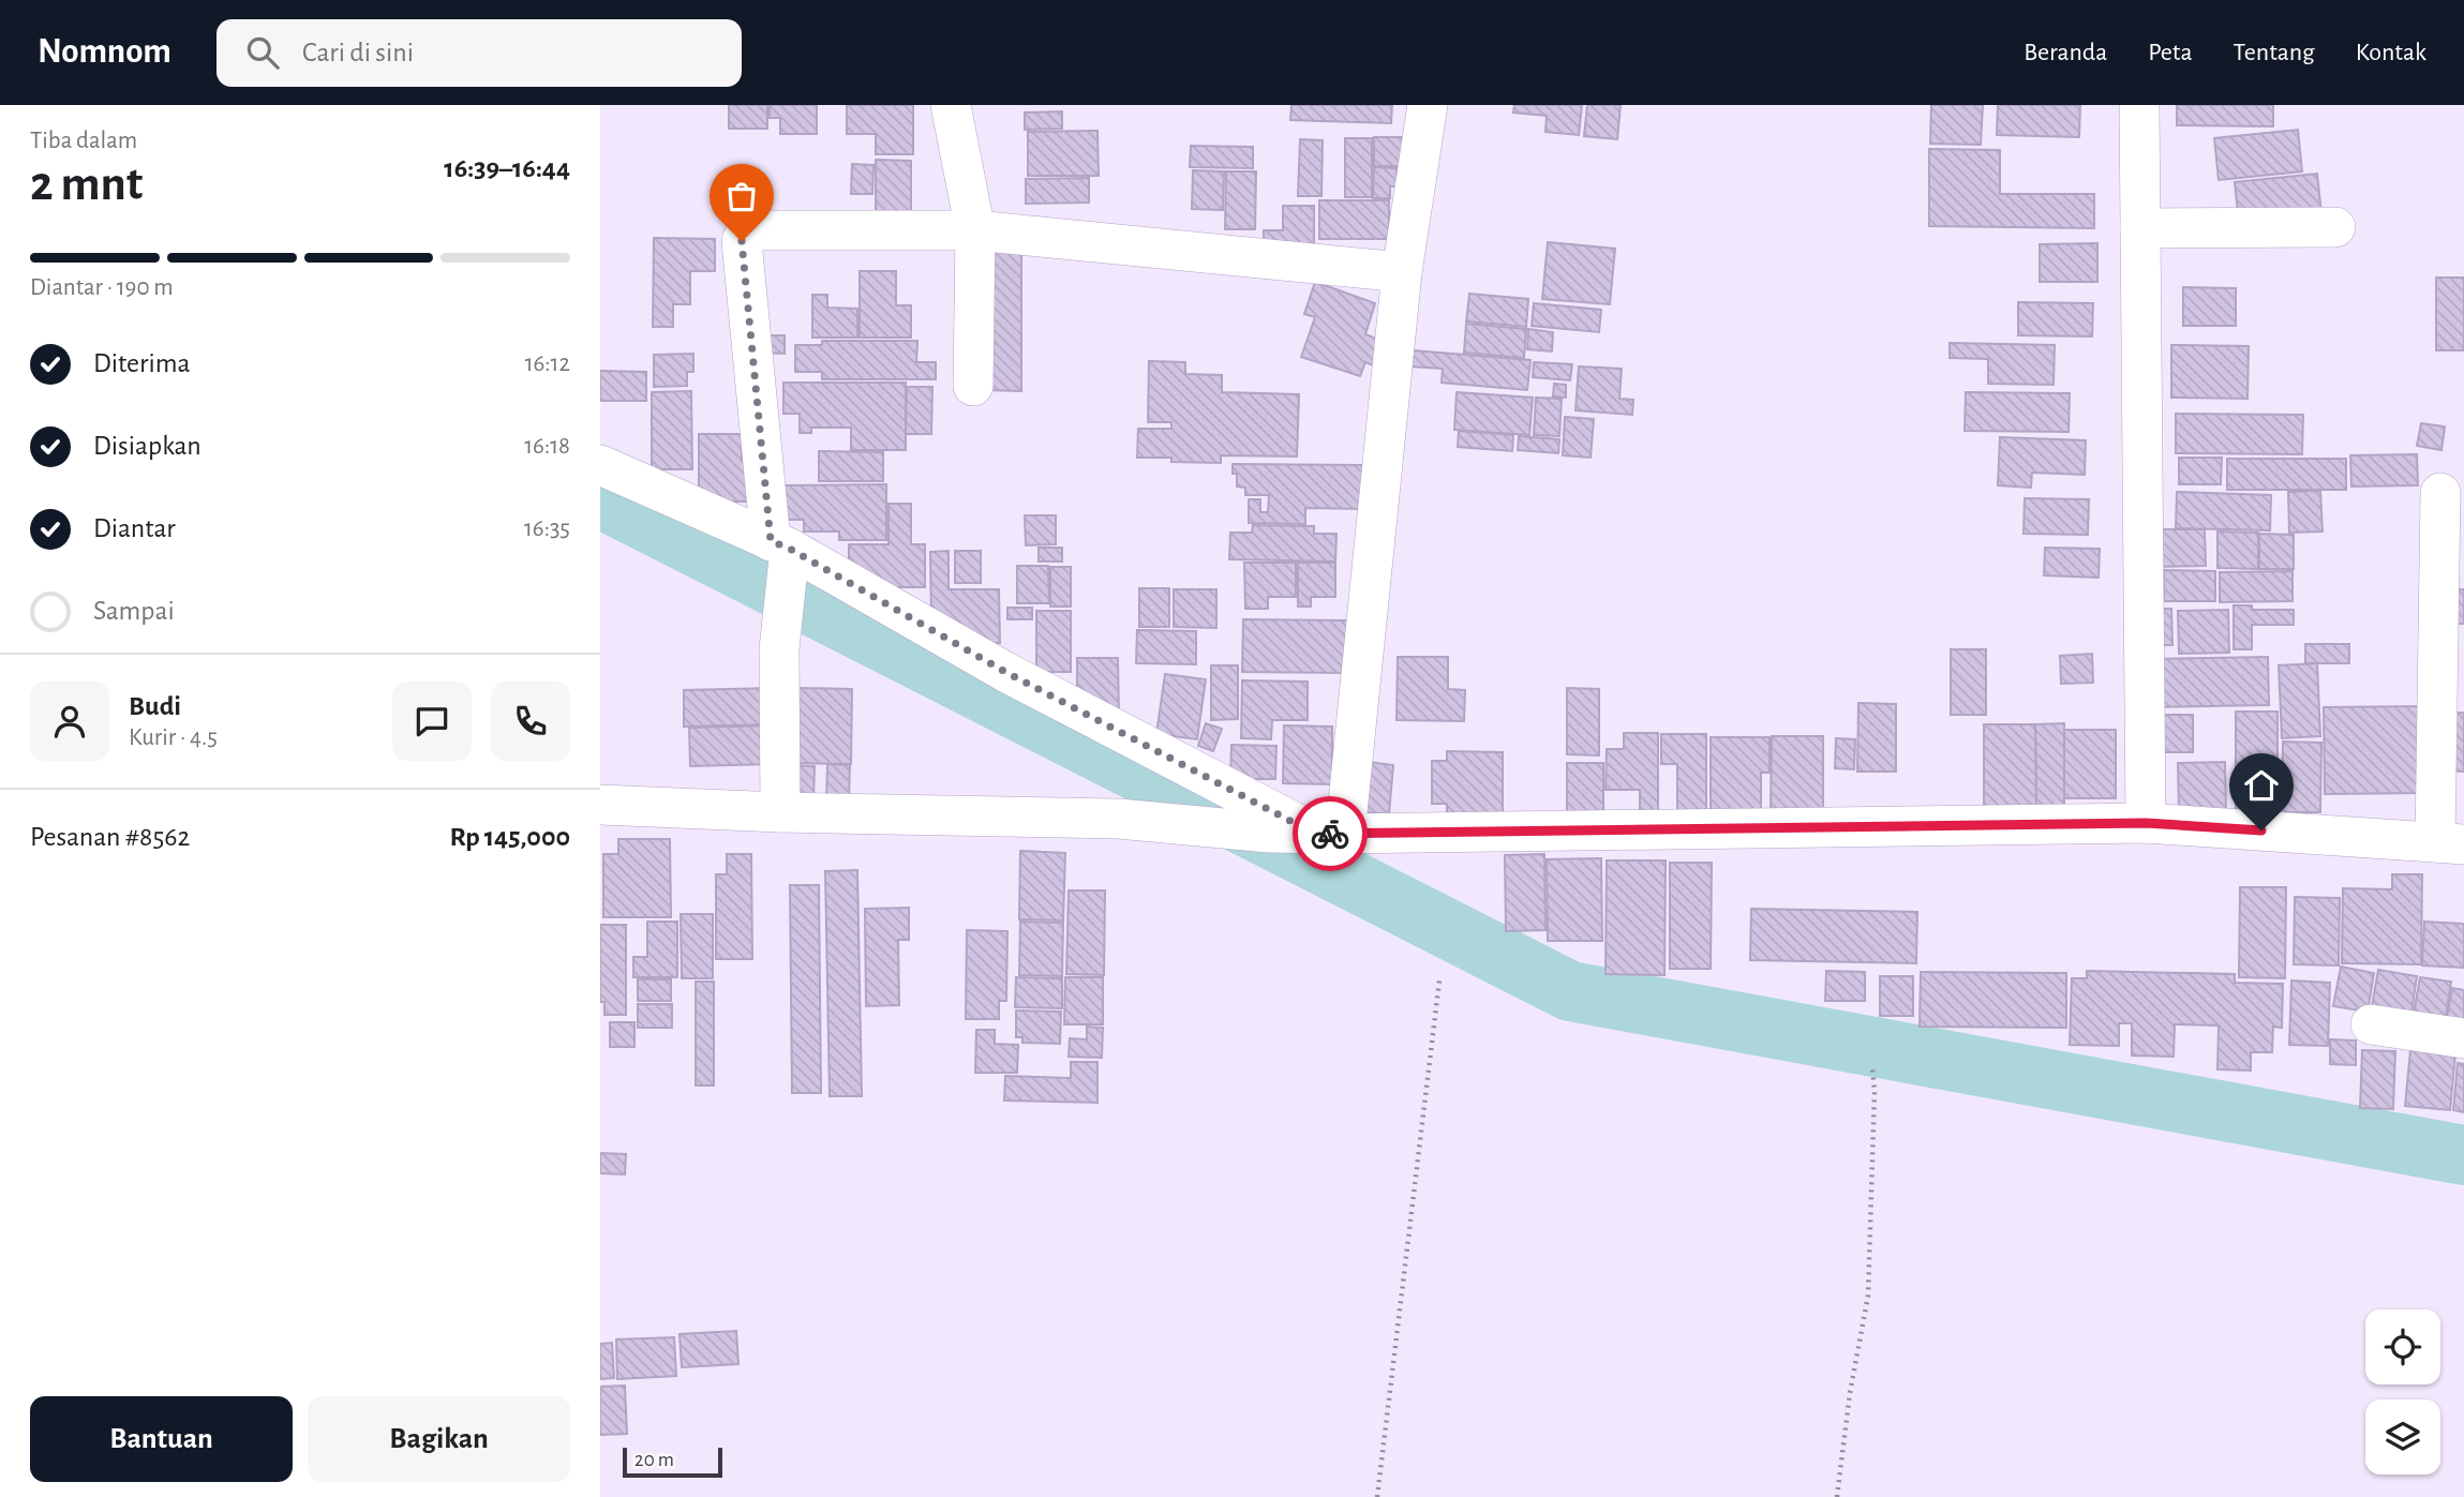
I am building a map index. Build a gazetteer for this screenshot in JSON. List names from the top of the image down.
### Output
{
  "scale_bar": "20 m",
  "page": {
    "header": "Nomnom",
    "search": "Cari di sini",
    "nav": [
      "Beranda",
      "Peta",
      "Tentang",
      "Kontak"
    ],
    "heading": ["2 mnt", "Tiba dalam", "16:39–16:44"],
    "panel": [
      "Budi",
      "Kurir · 4.5",
      "Pesanan #8562",
      "Rp 145,000"
    ],
    "bar": "Diantar · 190 m",
    "list": [
      ["Diterima", "16:12"],
      ["Disiapkan", "16:18"],
      ["Diantar", "16:35"],
      "Sampai"
    ],
    "buttons": ["Bantuan", "Bagikan"],
    "scale": "20 m"
  }
}
